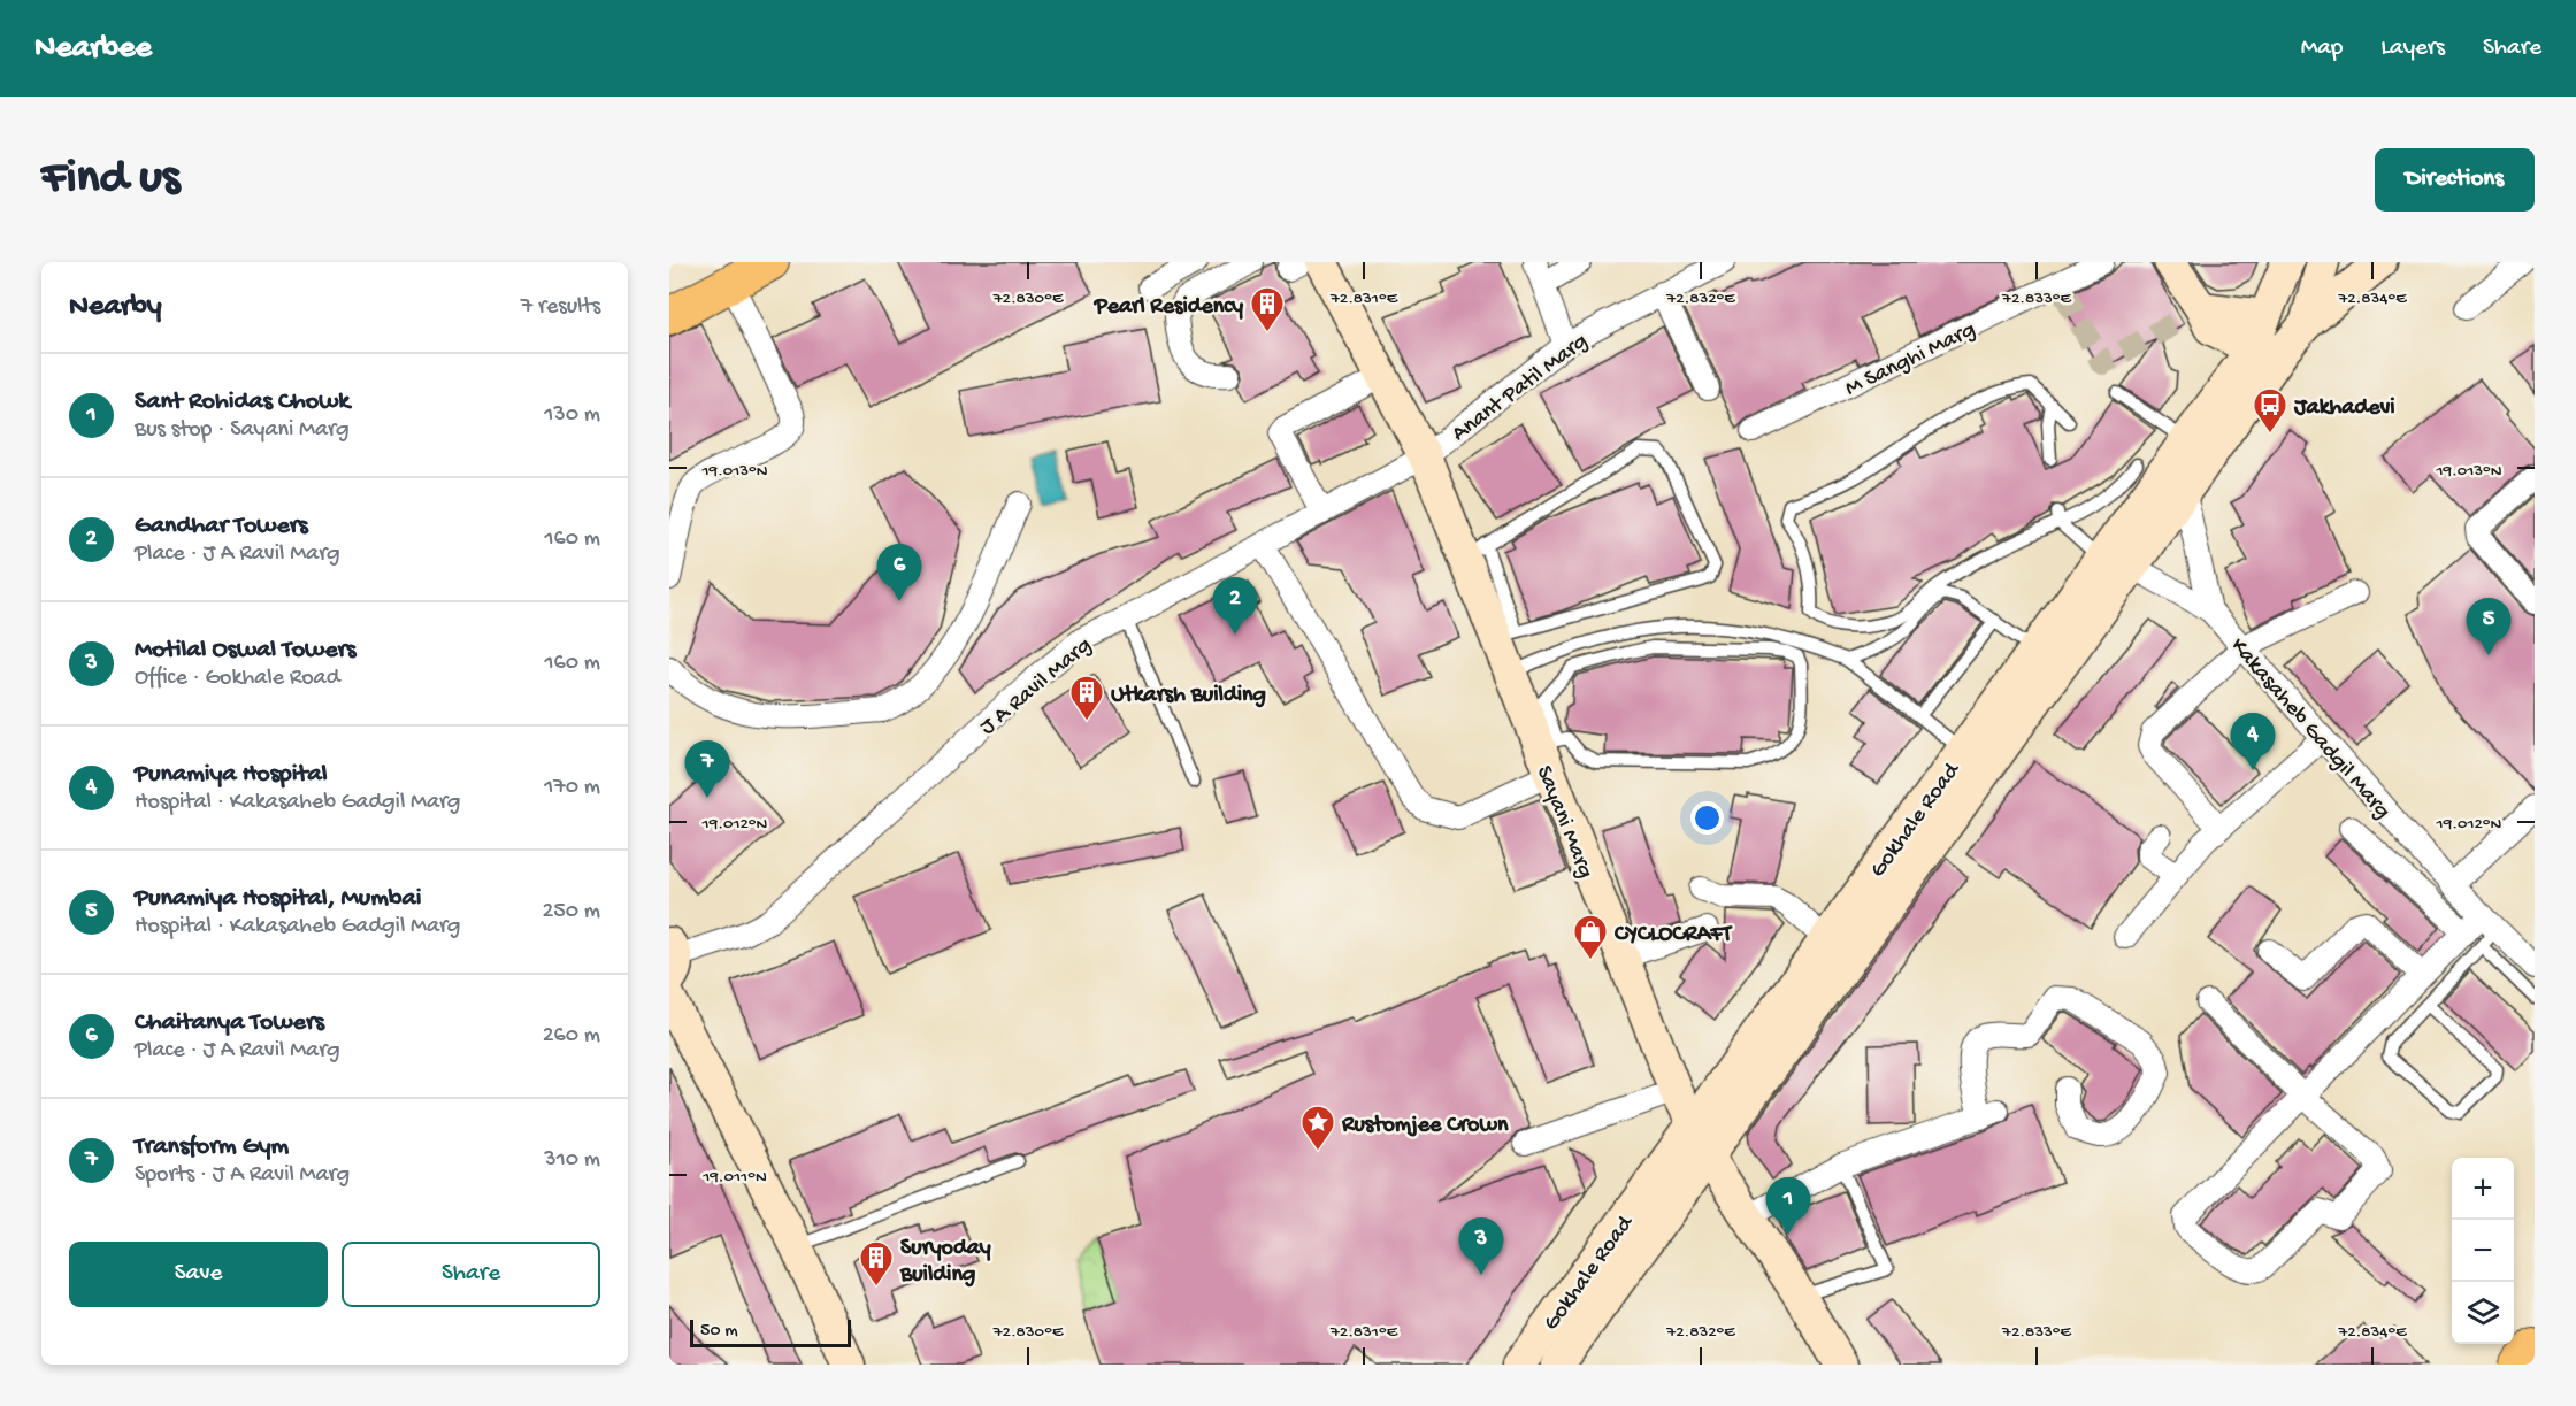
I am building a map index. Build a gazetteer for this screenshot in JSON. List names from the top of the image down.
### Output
{
  "streets": {
    "main road": ["Gokhale Road", "Sayani Marg"],
    "street": [
      "M Sanghi Marg",
      "Anant Patil Marg",
      "J A Ravil Marg",
      "Kakasaheb Gadgil Marg"
    ]
  },
  "crossings": [
    ["Anant Patil Marg", "J A Ravil Marg"],
    ["Anant Patil Marg", "Sayani Marg"],
    ["J A Ravil Marg", "Sayani Marg"],
    ["Kakasaheb Gadgil Marg", "Gokhale Road"],
    ["Gokhale Road", "Sayani Marg"]
  ],
  "places": {
    "building": ["Pearl Residency", "Utkarsh Building", "Suryoday Building"],
    "bus stop": ["Jakhadevi"],
    "shop": ["CYCLOCRAFT"],
    "place": ["Rustomjee Crown"]
  },
  "scale_bar": "50 m",
  "page": {
    "header": "Nearbee",
    "nav": ["Map", "Layers", "Share"],
    "buttons": [
      "Directions",
      ["Save", "Share"]
    ],
    "title": "Find us",
    "heading": ["Nearby", "7 results"],
    "list": [
      {
        "mark": "1",
        "name": "Sant Rohidas Chowk",
        "note": "Bus stop · Sayani Marg",
        "value": "130 m"
      },
      {
        "mark": "2",
        "name": "Gandhar Towers",
        "note": "Place · J A Ravil Marg",
        "value": "160 m"
      },
      {
        "mark": "3",
        "name": "Motilal Oswal Towers",
        "note": "Office · Gokhale Road",
        "value": "160 m"
      },
      {
        "mark": "4",
        "name": "Punamiya Hospital",
        "note": "Hospital · Kakasaheb Gadgil Marg",
        "value": "170 m"
      },
      {
        "mark": "5",
        "name": "Punamiya Hospital, Mumbai",
        "note": "Hospital · Kakasaheb Gadgil Marg",
        "value": "250 m"
      },
      {
        "mark": "6",
        "name": "Chaitanya Towers",
        "note": "Place · J A Ravil Marg",
        "value": "260 m"
      },
      {
        "mark": "7",
        "name": "Transform Gym",
        "note": "Sports · J A Ravil Marg",
        "value": "310 m"
      }
    ],
    "pins": [
      "6",
      "2",
      "5",
      "4",
      "7",
      "1",
      "3"
    ],
    "map_buttons": ["+", "−"],
    "scale": "50 m"
  },
  "coordinates": [
    "72.830°E",
    "72.831°E",
    "72.832°E",
    "72.833°E",
    "72.834°E",
    "19.013°N",
    "19.012°N",
    "19.011°N"
  ]
}
